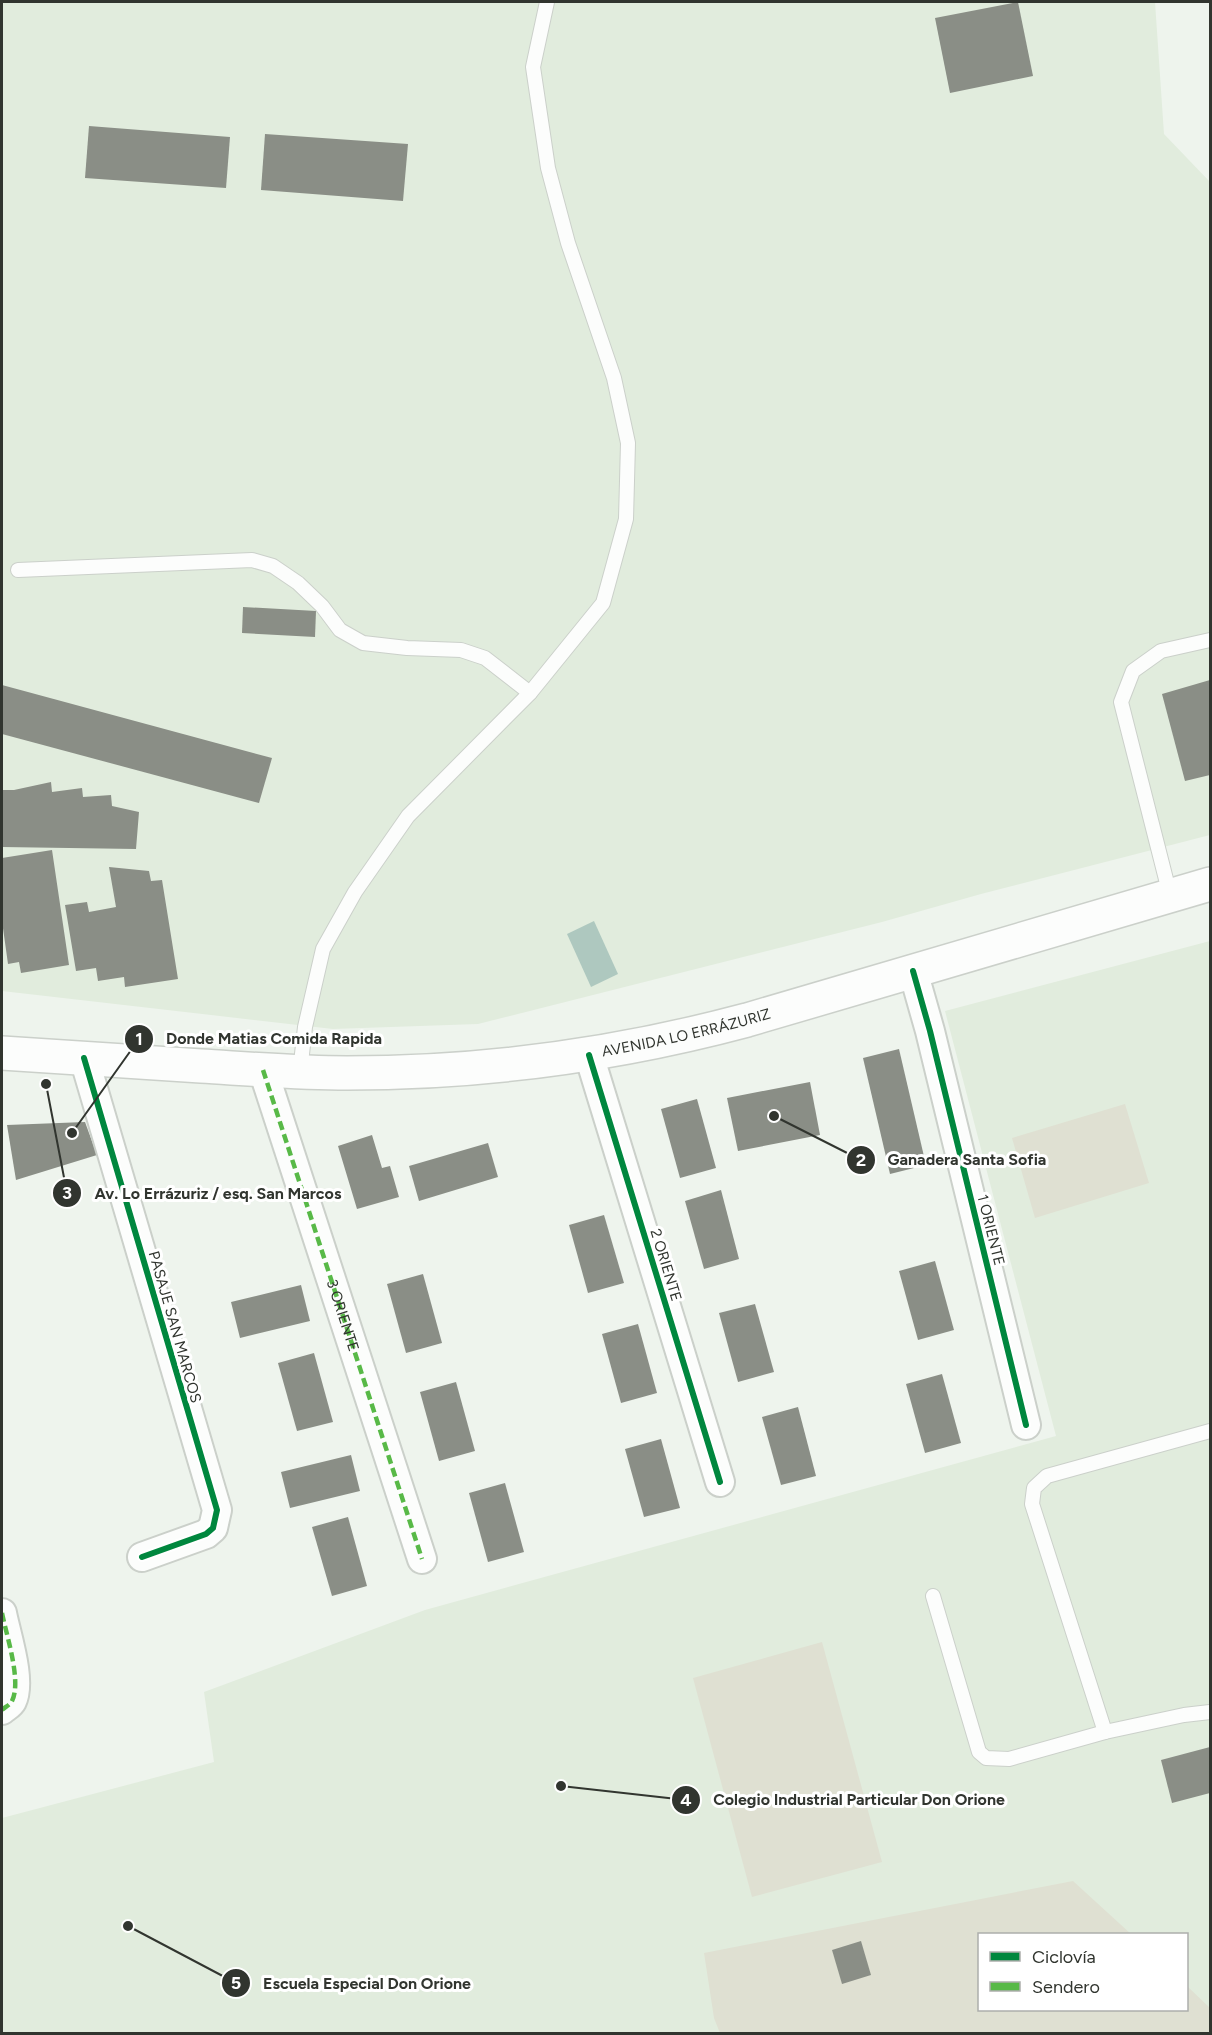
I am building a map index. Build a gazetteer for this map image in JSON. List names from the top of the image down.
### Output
{
  "streets": {
    "main road": ["AVENIDA LO ERRÁZURIZ"],
    "street": [
      "1 ORIENTE",
      "2 ORIENTE",
      "3 ORIENTE",
      "PASAJE SAN MARCOS"
    ]
  },
  "crossings": [
    ["AVENIDA LO ERRÁZURIZ", "1 ORIENTE"],
    ["AVENIDA LO ERRÁZURIZ", "2 ORIENTE"],
    ["AVENIDA LO ERRÁZURIZ", "3 ORIENTE"],
    ["AVENIDA LO ERRÁZURIZ", "PASAJE SAN MARCOS"]
  ],
  "places": [
    "Av. Lo Errázuriz / esq. San Marcos",
    "Ganadera Santa Sofia",
    "Donde Matias Comida Rapida",
    "Colegio Industrial Particular Don Orione",
    "Escuela Especial Don Orione"
  ],
  "legend": ["Ciclovía", "Sendero"]
}
